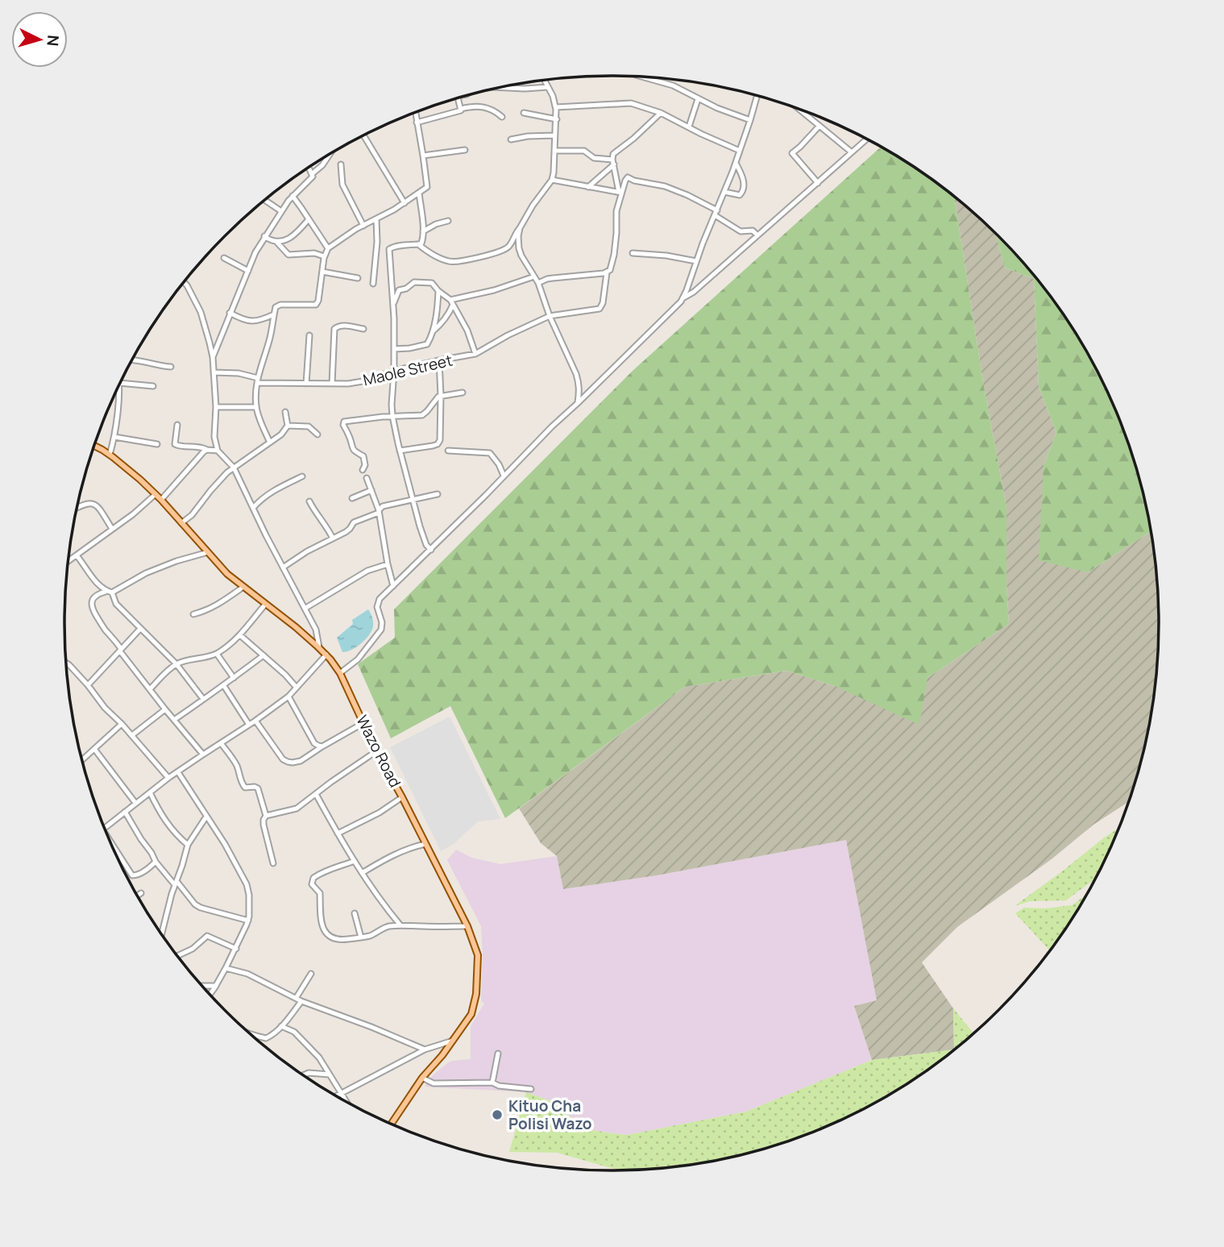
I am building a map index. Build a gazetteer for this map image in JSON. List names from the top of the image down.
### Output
{
  "streets": {
    "main road": ["Wazo Road"],
    "street": ["Maole Street"]
  },
  "places": ["Kituo Cha Polisi Wazo"],
  "north": "right"
}
